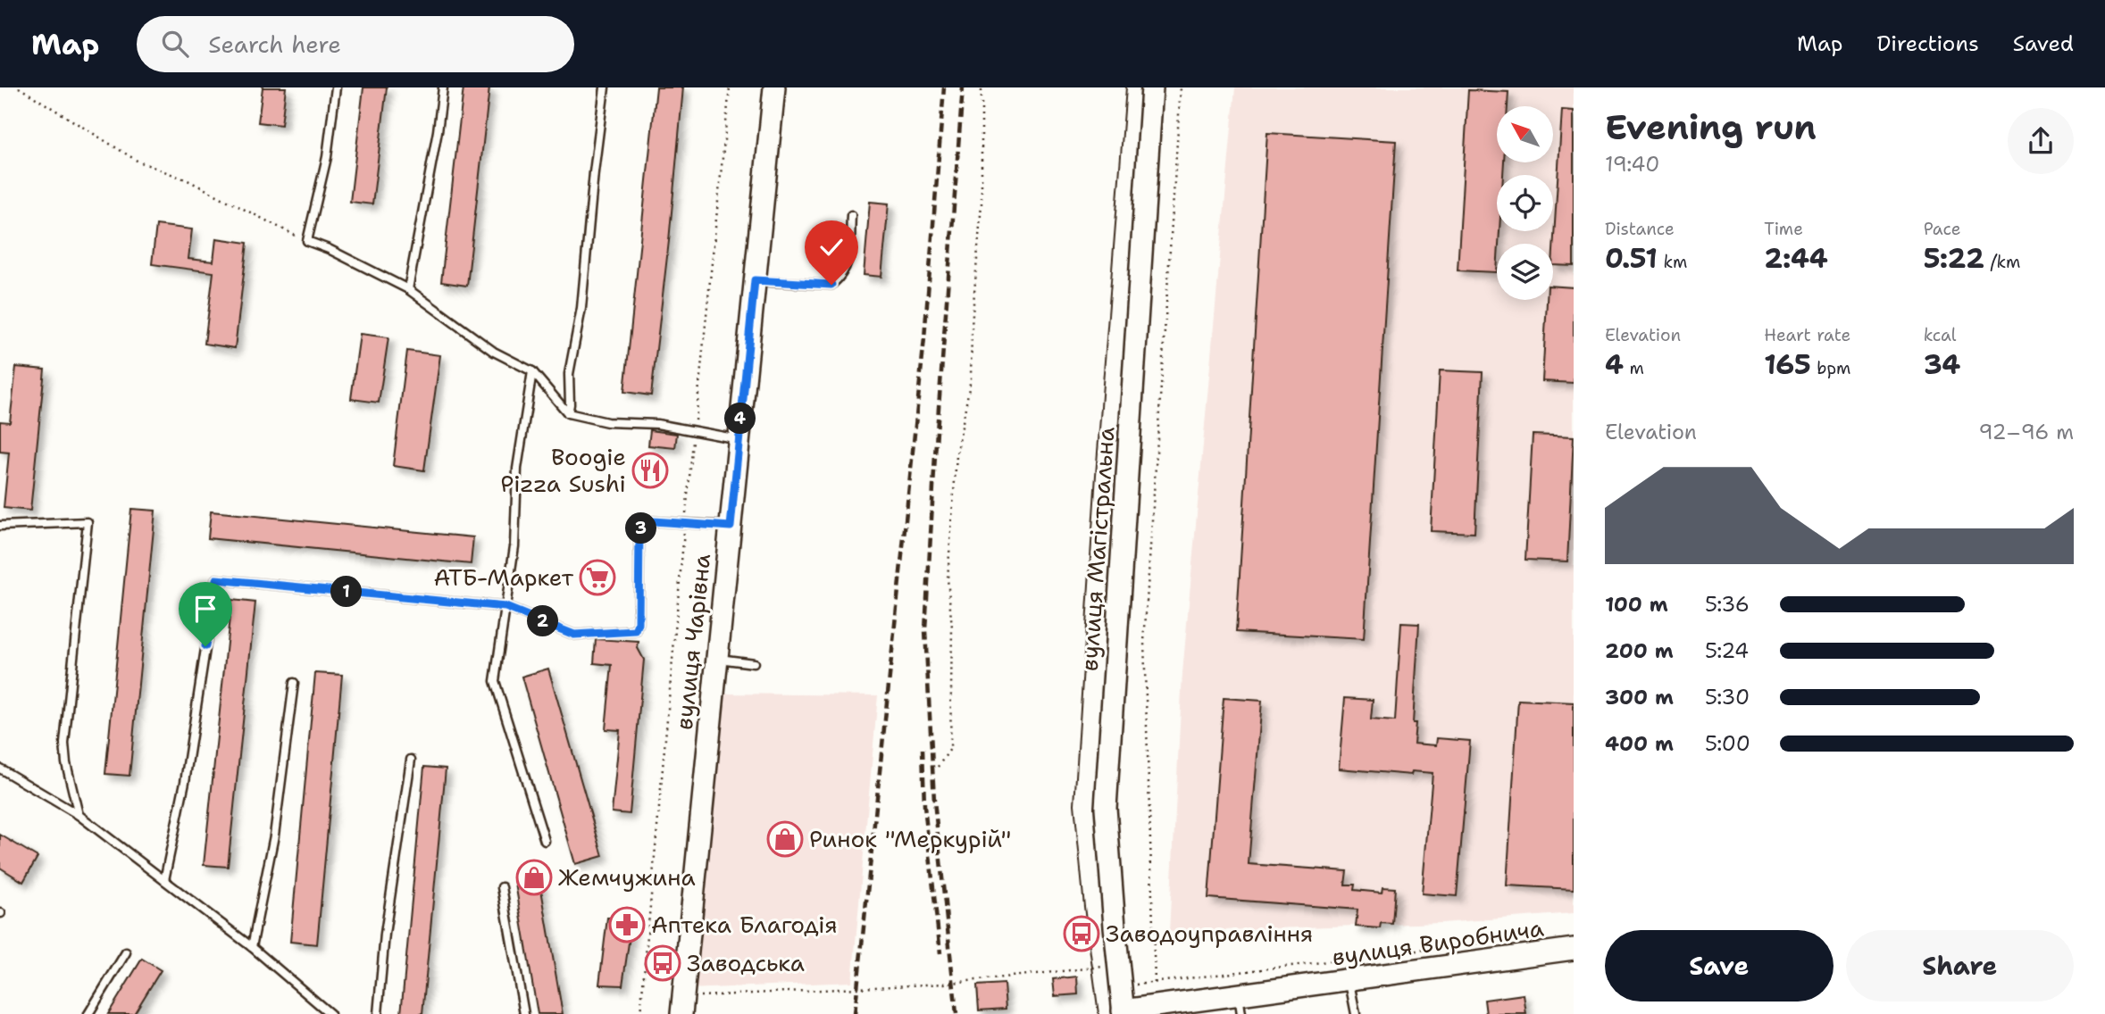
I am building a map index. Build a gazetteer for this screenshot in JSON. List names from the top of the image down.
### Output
{
  "streets": {
    "street": ["вулиця Магістральна", "вулиця Чарівна", "вулиця Виробнича"]
  },
  "crossings": [
    ["вулиця Магістральна", "вулиця Виробнича"]
  ],
  "places": {
    "restaurant": ["Boogie Pizza Sushi"],
    "supermarket": ["АТБ-Маркет"],
    "shop": ["Ринок \"Меркурій\"", "Жемчужина"],
    "pharmacy": ["Аптека Благодія"],
    "bus stop": ["Заводоуправління", "Заводська"]
  },
  "north": "top left",
  "page": {
    "header": "Map",
    "search": "Search here",
    "nav": ["Map", "Directions", "Saved"],
    "heading": ["Evening run", "19:40"],
    "stats": [
      ["Distance", "0.51 km"],
      ["Time", "2:44"],
      ["Pace", "5:22 /km"],
      ["Elevation", "4 m"],
      ["Heart rate", "165 bpm"],
      ["kcal", "34"]
    ],
    "pins": [
      "4",
      "3",
      "1",
      "2"
    ],
    "chart": ["Elevation", "92–96 m"],
    "list": [
      {
        "name": "100 m",
        "note": "5:36"
      },
      {
        "name": "200 m",
        "note": "5:24"
      },
      {
        "name": "300 m",
        "note": "5:30"
      },
      {
        "name": "400 m",
        "note": "5:00"
      }
    ],
    "buttons": ["Save", "Share"]
  }
}
